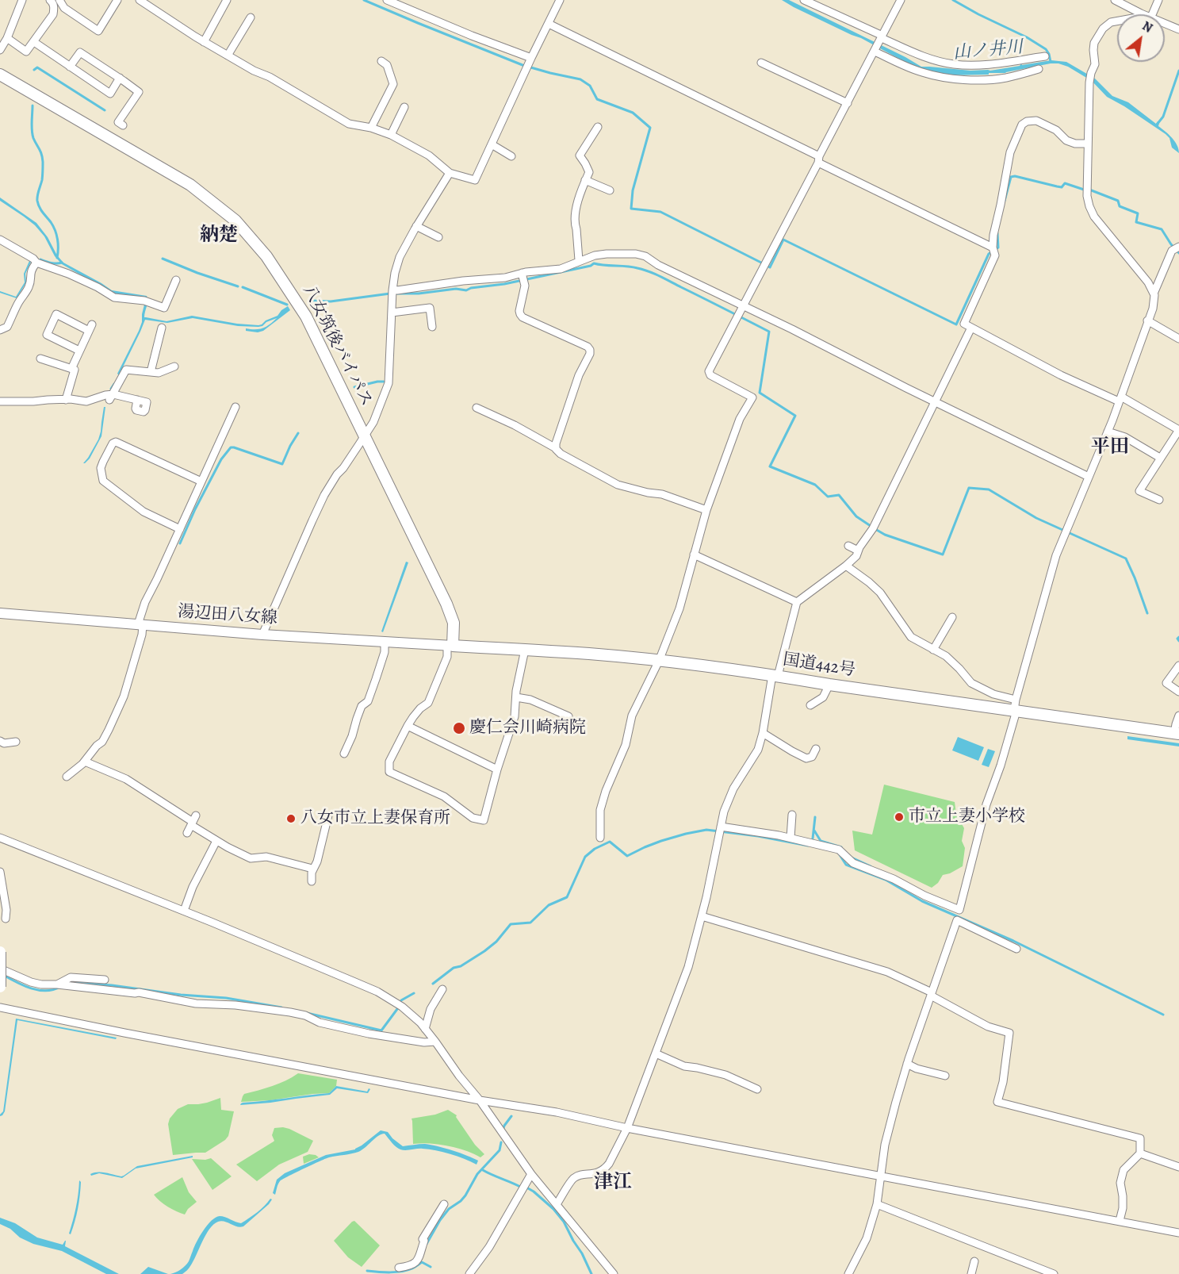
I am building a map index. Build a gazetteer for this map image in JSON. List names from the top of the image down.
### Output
{
  "streets": {
    "highway": ["八女筑後バイパス", "国道442号"],
    "main road": ["湯辺田八女線"]
  },
  "crossings": [
    ["八女筑後バイパス", "湯辺田八女線"],
    ["八女筑後バイパス", "国道442号"],
    ["湯辺田八女線", "国道442号"]
  ],
  "districts": ["納楚", "平田", "津江"],
  "water": ["山ノ井川"],
  "places": ["慶仁会川崎病院", "市立上妻小学校", "八女市立上妻保育所"],
  "north": "top right"
}
